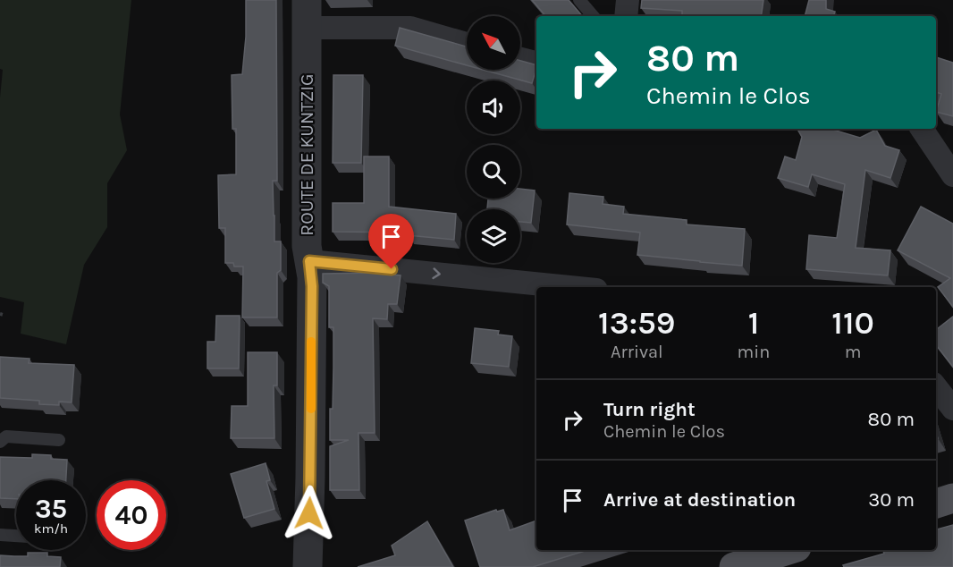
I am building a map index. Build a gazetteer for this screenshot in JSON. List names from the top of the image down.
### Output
{
  "streets": {
    "street": ["ROUTE DE KUNTZIG"]
  },
  "north": "top left",
  "page": {
    "turn": ["80 m", "Chemin le Clos"],
    "eta": [
      "13:59",
      "Arrival",
      "1",
      "min",
      "110",
      "m"
    ],
    "list": [
      {
        "name": "Turn right",
        "note": "Chemin le Clos",
        "value": "80 m"
      },
      {
        "name": "Arrive at destination",
        "value": "30 m"
      }
    ],
    "speed": "35 km/h",
    "limit": "40"
  }
}
